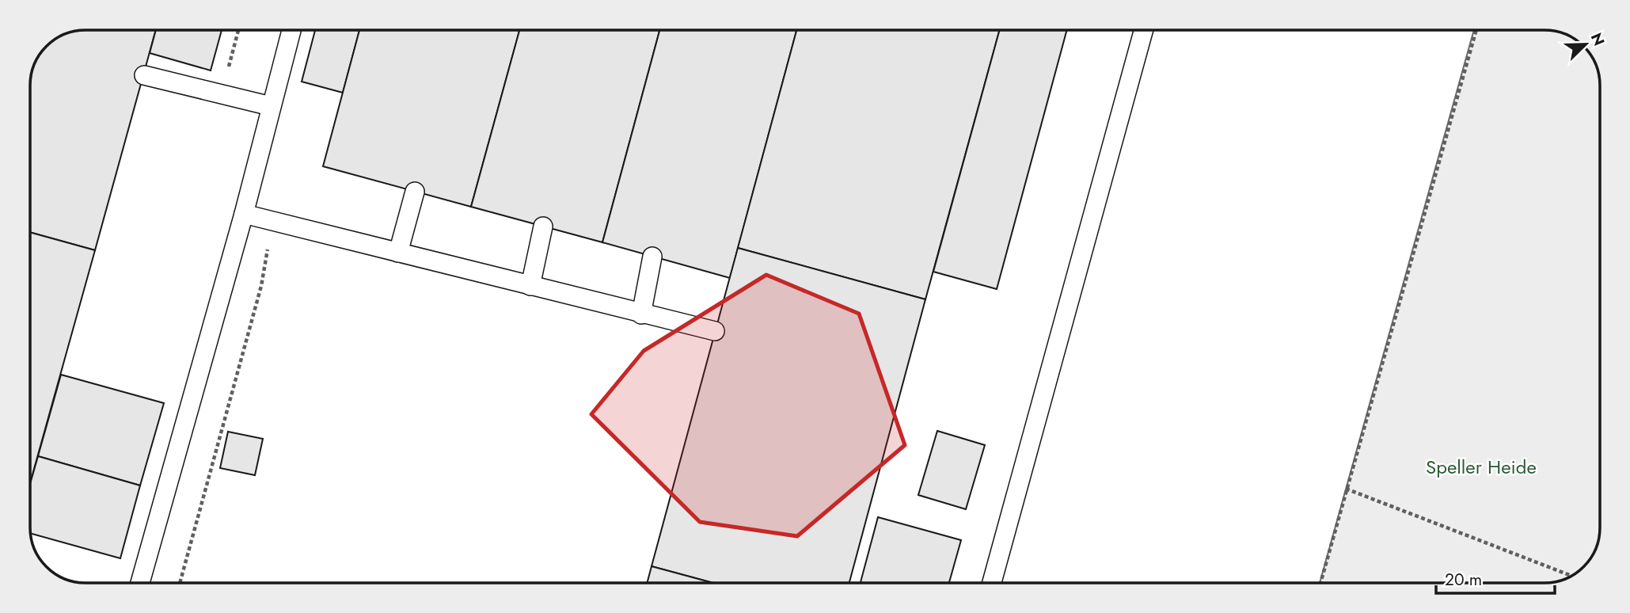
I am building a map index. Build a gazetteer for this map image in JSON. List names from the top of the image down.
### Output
{
  "parks": ["Speller Heide"],
  "scale_bar": "20 m",
  "north": "top right"
}
